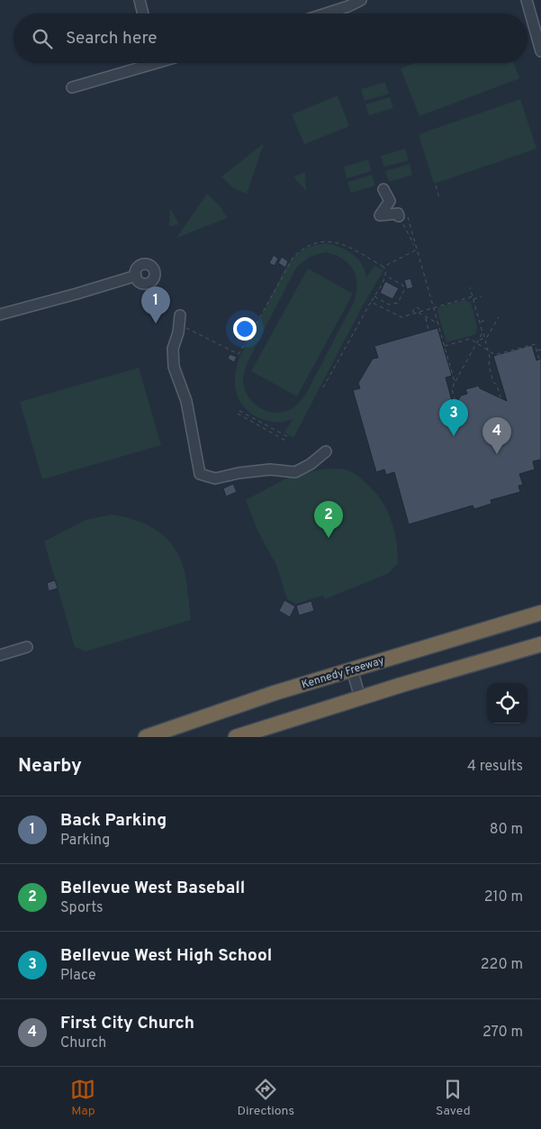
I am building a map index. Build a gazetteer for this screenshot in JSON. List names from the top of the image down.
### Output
{
  "streets": {
    "highway": ["Kennedy Freeway"]
  },
  "page": {
    "search": "Search here",
    "pins": [
      "1",
      "3",
      "4",
      "2"
    ],
    "heading": ["Nearby", "4 results"],
    "list": [
      {
        "mark": "1",
        "name": "Back Parking",
        "note": "Parking",
        "value": "80 m"
      },
      {
        "mark": "2",
        "name": "Bellevue West Baseball",
        "note": "Sports",
        "value": "210 m"
      },
      {
        "mark": "3",
        "name": "Bellevue West High School",
        "note": "Place",
        "value": "220 m"
      },
      {
        "mark": "4",
        "name": "First City Church",
        "note": "Church",
        "value": "270 m"
      }
    ],
    "nav": ["Map", "Directions", "Saved"]
  }
}
